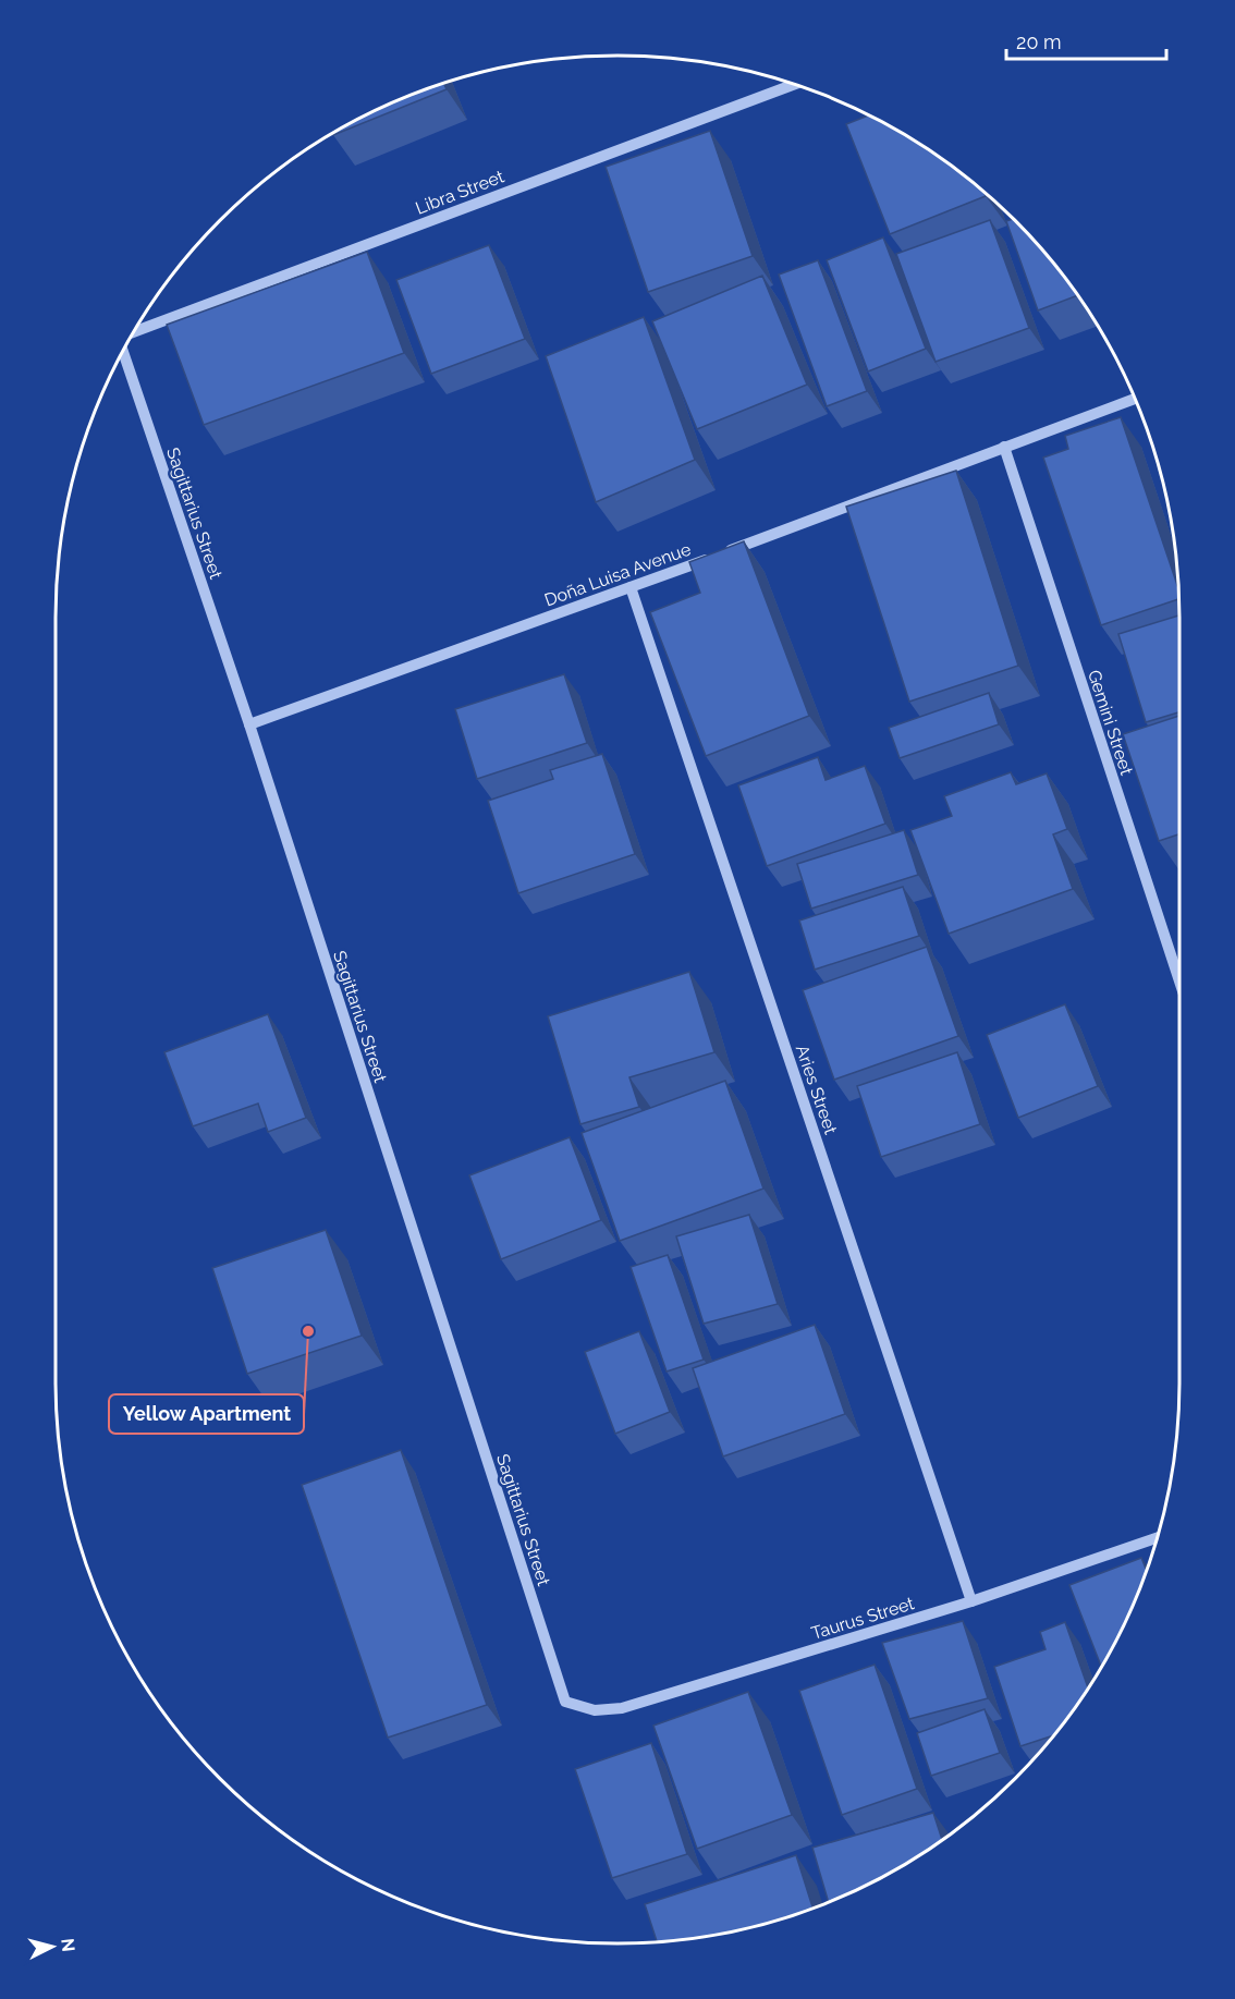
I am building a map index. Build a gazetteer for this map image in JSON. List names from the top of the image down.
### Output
{
  "streets": {
    "street": [
      "Libra Street",
      "Sagittarius Street",
      "Doña Luisa Avenue",
      "Gemini Street",
      "Aries Street",
      "Taurus Street"
    ]
  },
  "crossings": [
    ["Sagittarius Street", "Doña Luisa Avenue"],
    ["Sagittarius Street", "Taurus Street"],
    ["Doña Luisa Avenue", "Gemini Street"],
    ["Doña Luisa Avenue", "Aries Street"],
    ["Aries Street", "Taurus Street"]
  ],
  "places": ["Yellow Apartment"],
  "scale_bar": "20 m",
  "north": "right"
}
